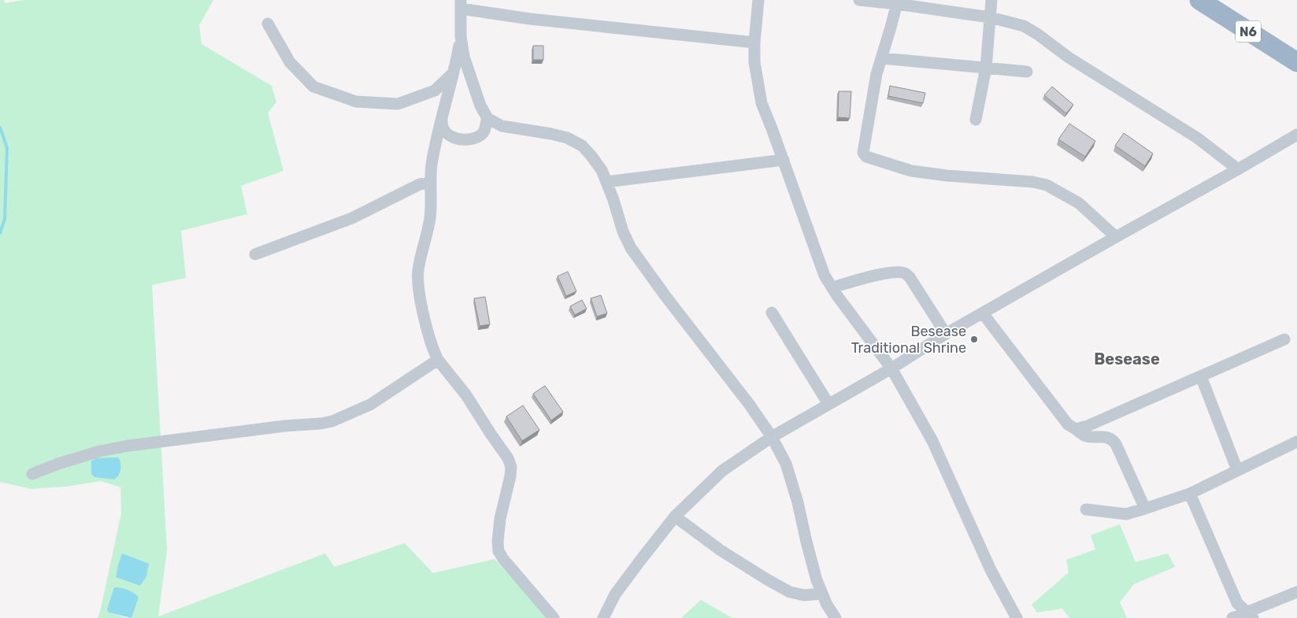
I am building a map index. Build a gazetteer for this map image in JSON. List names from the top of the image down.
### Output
{
  "streets": {
    "highway": ["N6"]
  },
  "districts": ["Besease"],
  "places": ["Besease Traditional Shrine"]
}
